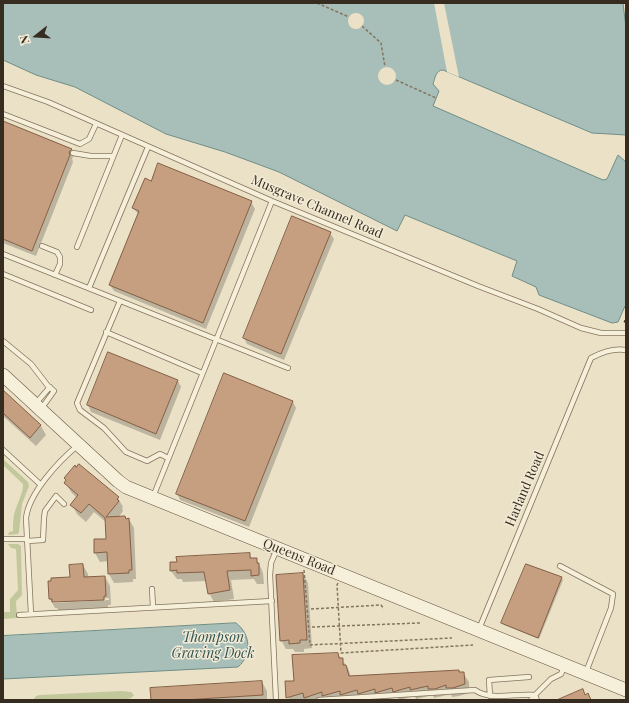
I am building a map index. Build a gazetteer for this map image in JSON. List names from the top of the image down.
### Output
{
  "streets": {
    "street": ["Queens Road"],
    "lane": ["Musgrave Channel Road", "Harland Road"]
  },
  "crossings": [
    ["Harland Road", "Queens Road"]
  ],
  "water": ["Thompson Graving Dock"],
  "north": "left"
}
